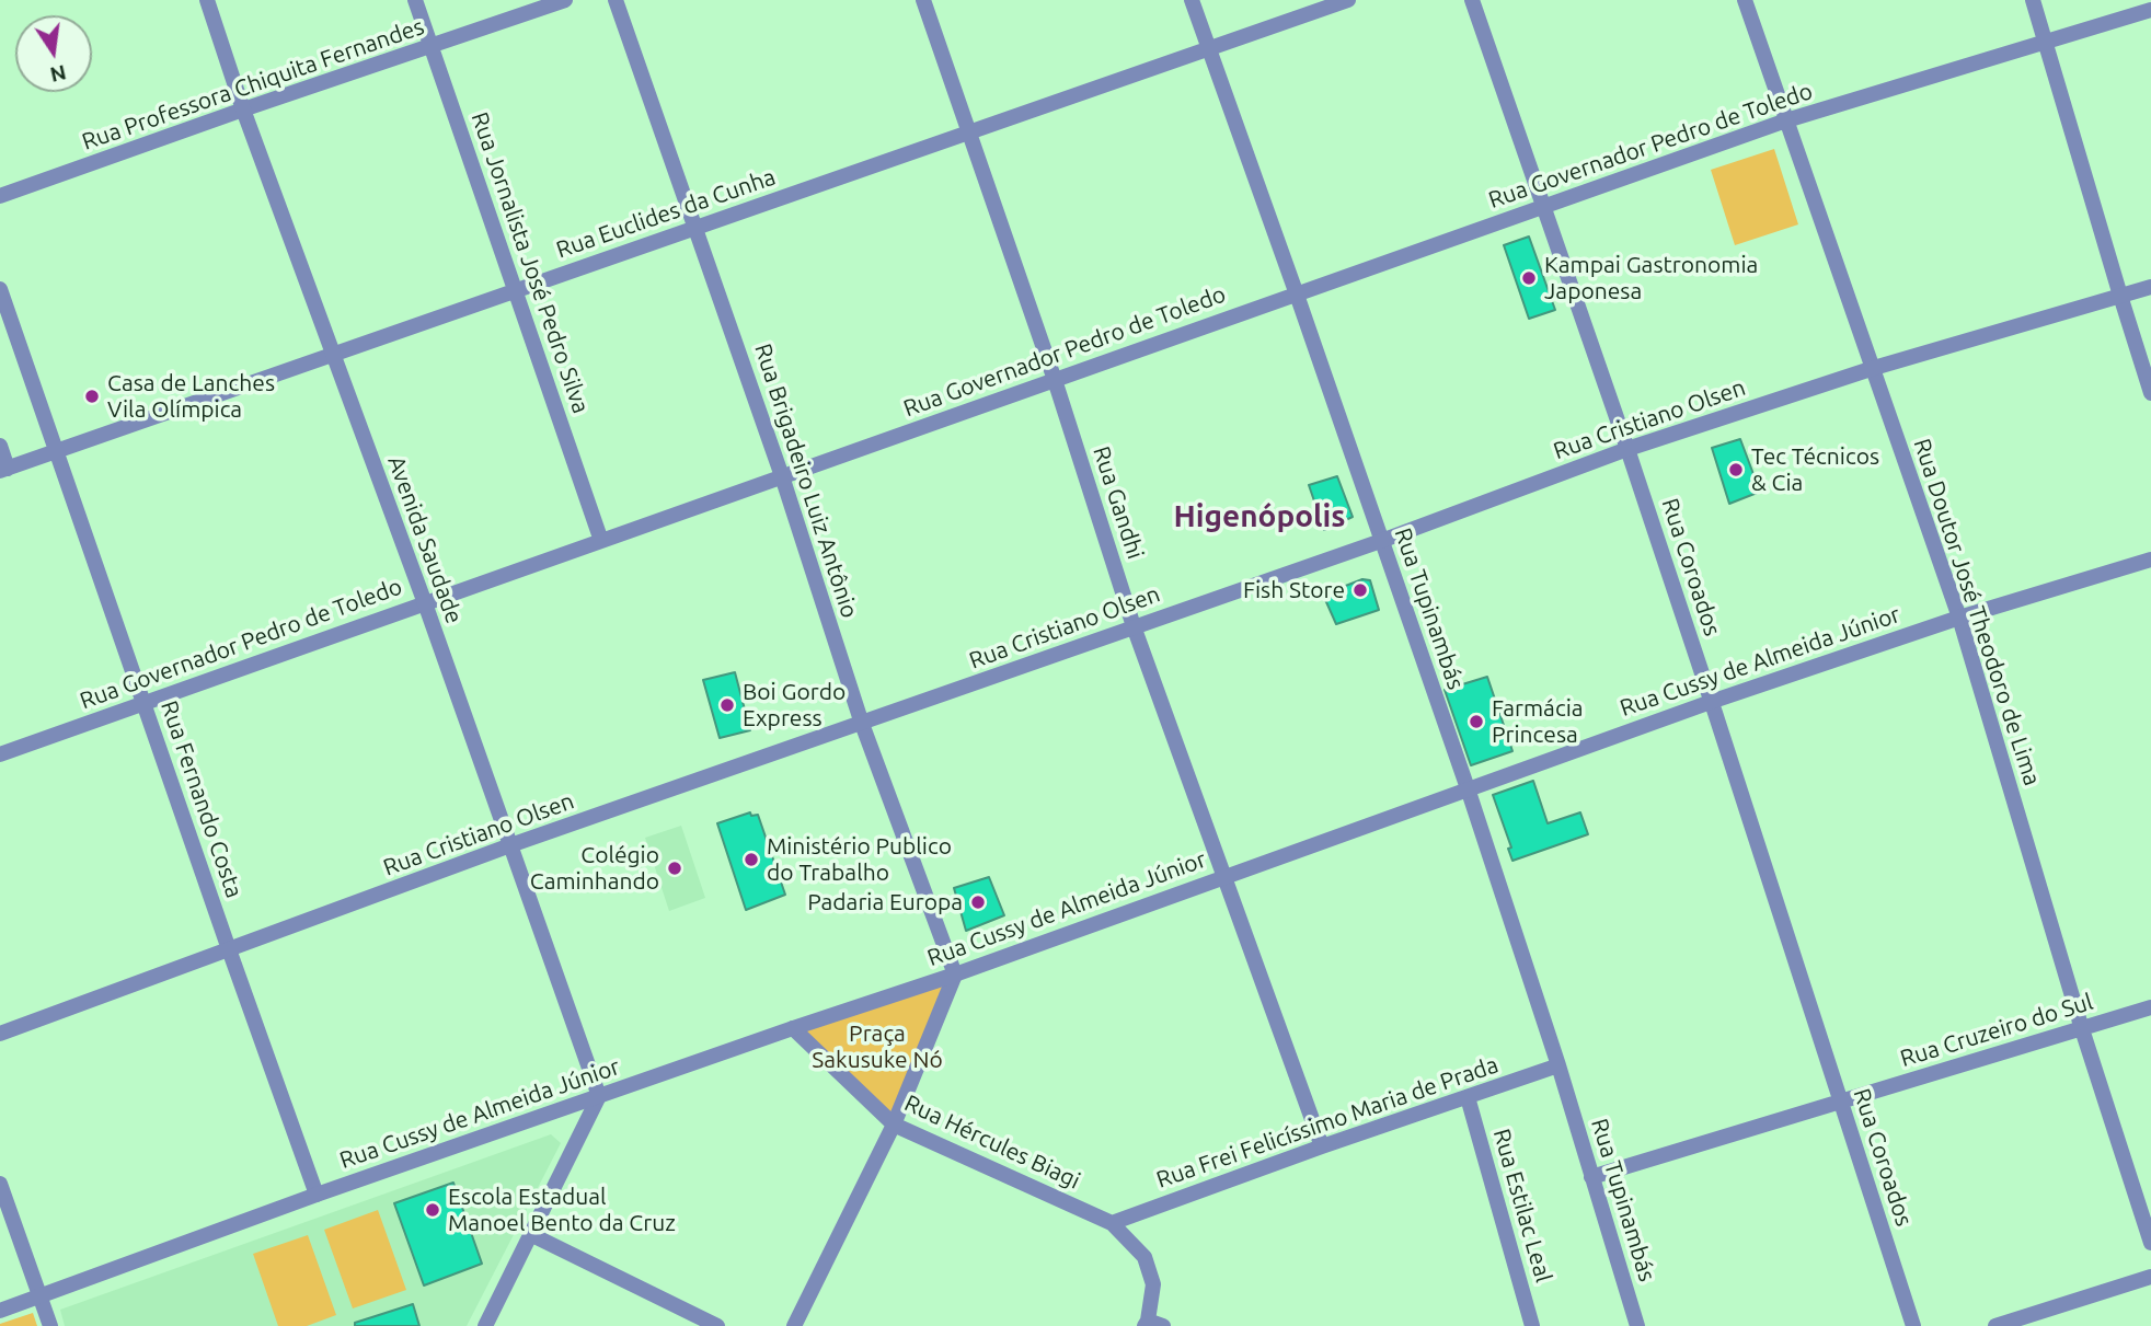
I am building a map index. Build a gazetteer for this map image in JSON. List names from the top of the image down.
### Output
{
  "streets": {
    "street": [
      "Rua Professora Chiquita Fernandes",
      "Rua Governador Pedro de Toledo",
      "Rua Euclides da Cunha",
      "Rua Jornalista José Pedro Silva",
      "Rua Cristiano Olsen",
      "Rua Brigadeiro Luiz Antônio",
      "Rua Gandhi",
      "Avenida Saudade",
      "Rua Coroados",
      "Rua Tupinambás",
      "Rua Doutor José Theodoro de Lima",
      "Rua Cussy de Almeida Júnior",
      "Rua Fernando Costa",
      "Rua Cruzeiro do Sul",
      "Rua Frei Felicíssimo Maria de Prada",
      "Rua Hércules Biagi",
      "Rua Estilac Leal"
    ]
  },
  "crossings": [
    ["Rua Professora Chiquita Fernandes", "Rua Jornalista José Pedro Silva"],
    ["Rua Professora Chiquita Fernandes", "Avenida Saudade"],
    ["Rua Governador Pedro de Toledo", "Rua Jornalista José Pedro Silva"],
    ["Rua Governador Pedro de Toledo", "Rua Brigadeiro Luiz Antônio"],
    ["Rua Governador Pedro de Toledo", "Rua Gandhi"],
    ["Rua Governador Pedro de Toledo", "Avenida Saudade"],
    ["Rua Governador Pedro de Toledo", "Rua Coroados"],
    ["Rua Governador Pedro de Toledo", "Rua Tupinambás"],
    ["Rua Governador Pedro de Toledo", "Rua Doutor José Theodoro de Lima"],
    ["Rua Governador Pedro de Toledo", "Rua Fernando Costa"],
    ["Rua Euclides da Cunha", "Rua Jornalista José Pedro Silva"],
    ["Rua Euclides da Cunha", "Rua Brigadeiro Luiz Antônio"],
    ["Rua Euclides da Cunha", "Rua Gandhi"],
    ["Rua Euclides da Cunha", "Avenida Saudade"],
    ["Rua Euclides da Cunha", "Rua Tupinambás"],
    ["Rua Euclides da Cunha", "Rua Fernando Costa"],
    ["Rua Cristiano Olsen", "Rua Brigadeiro Luiz Antônio"],
    ["Rua Cristiano Olsen", "Rua Gandhi"],
    ["Rua Cristiano Olsen", "Avenida Saudade"],
    ["Rua Cristiano Olsen", "Rua Coroados"],
    ["Rua Cristiano Olsen", "Rua Tupinambás"],
    ["Rua Cristiano Olsen", "Rua Doutor José Theodoro de Lima"],
    ["Rua Cristiano Olsen", "Rua Fernando Costa"],
    ["Rua Brigadeiro Luiz Antônio", "Rua Cussy de Almeida Júnior"],
    ["Rua Gandhi", "Rua Cussy de Almeida Júnior"],
    ["Rua Gandhi", "Rua Frei Felicíssimo Maria de Prada"],
    ["Avenida Saudade", "Rua Cussy de Almeida Júnior"],
    ["Rua Coroados", "Rua Cussy de Almeida Júnior"],
    ["Rua Coroados", "Rua Cruzeiro do Sul"],
    ["Rua Tupinambás", "Rua Cussy de Almeida Júnior"],
    ["Rua Tupinambás", "Rua Cruzeiro do Sul"],
    ["Rua Tupinambás", "Rua Frei Felicíssimo Maria de Prada"],
    ["Rua Doutor José Theodoro de Lima", "Rua Cussy de Almeida Júnior"],
    ["Rua Doutor José Theodoro de Lima", "Rua Cruzeiro do Sul"],
    ["Rua Cussy de Almeida Júnior", "Rua Fernando Costa"],
    ["Rua Cussy de Almeida Júnior", "Rua Hércules Biagi"],
    ["Rua Frei Felicíssimo Maria de Prada", "Rua Hércules Biagi"],
    ["Rua Frei Felicíssimo Maria de Prada", "Rua Estilac Leal"]
  ],
  "districts": ["Higenópolis"],
  "parks": ["Praça Sakusuke Nó"],
  "places": [
    "Kampai Gastronomia Japonesa",
    "Casa de Lanches Vila Olímpica",
    "Tec Técnicos & Cia",
    "Fish Store",
    "Boi Gordo Express",
    "Farmácia Princesa",
    "Ministério Publico do Trabalho",
    "Colégio Caminhando",
    "Padaria Europa",
    "Escola Estadual Manoel Bento da Cruz"
  ],
  "north": "bottom"
}
